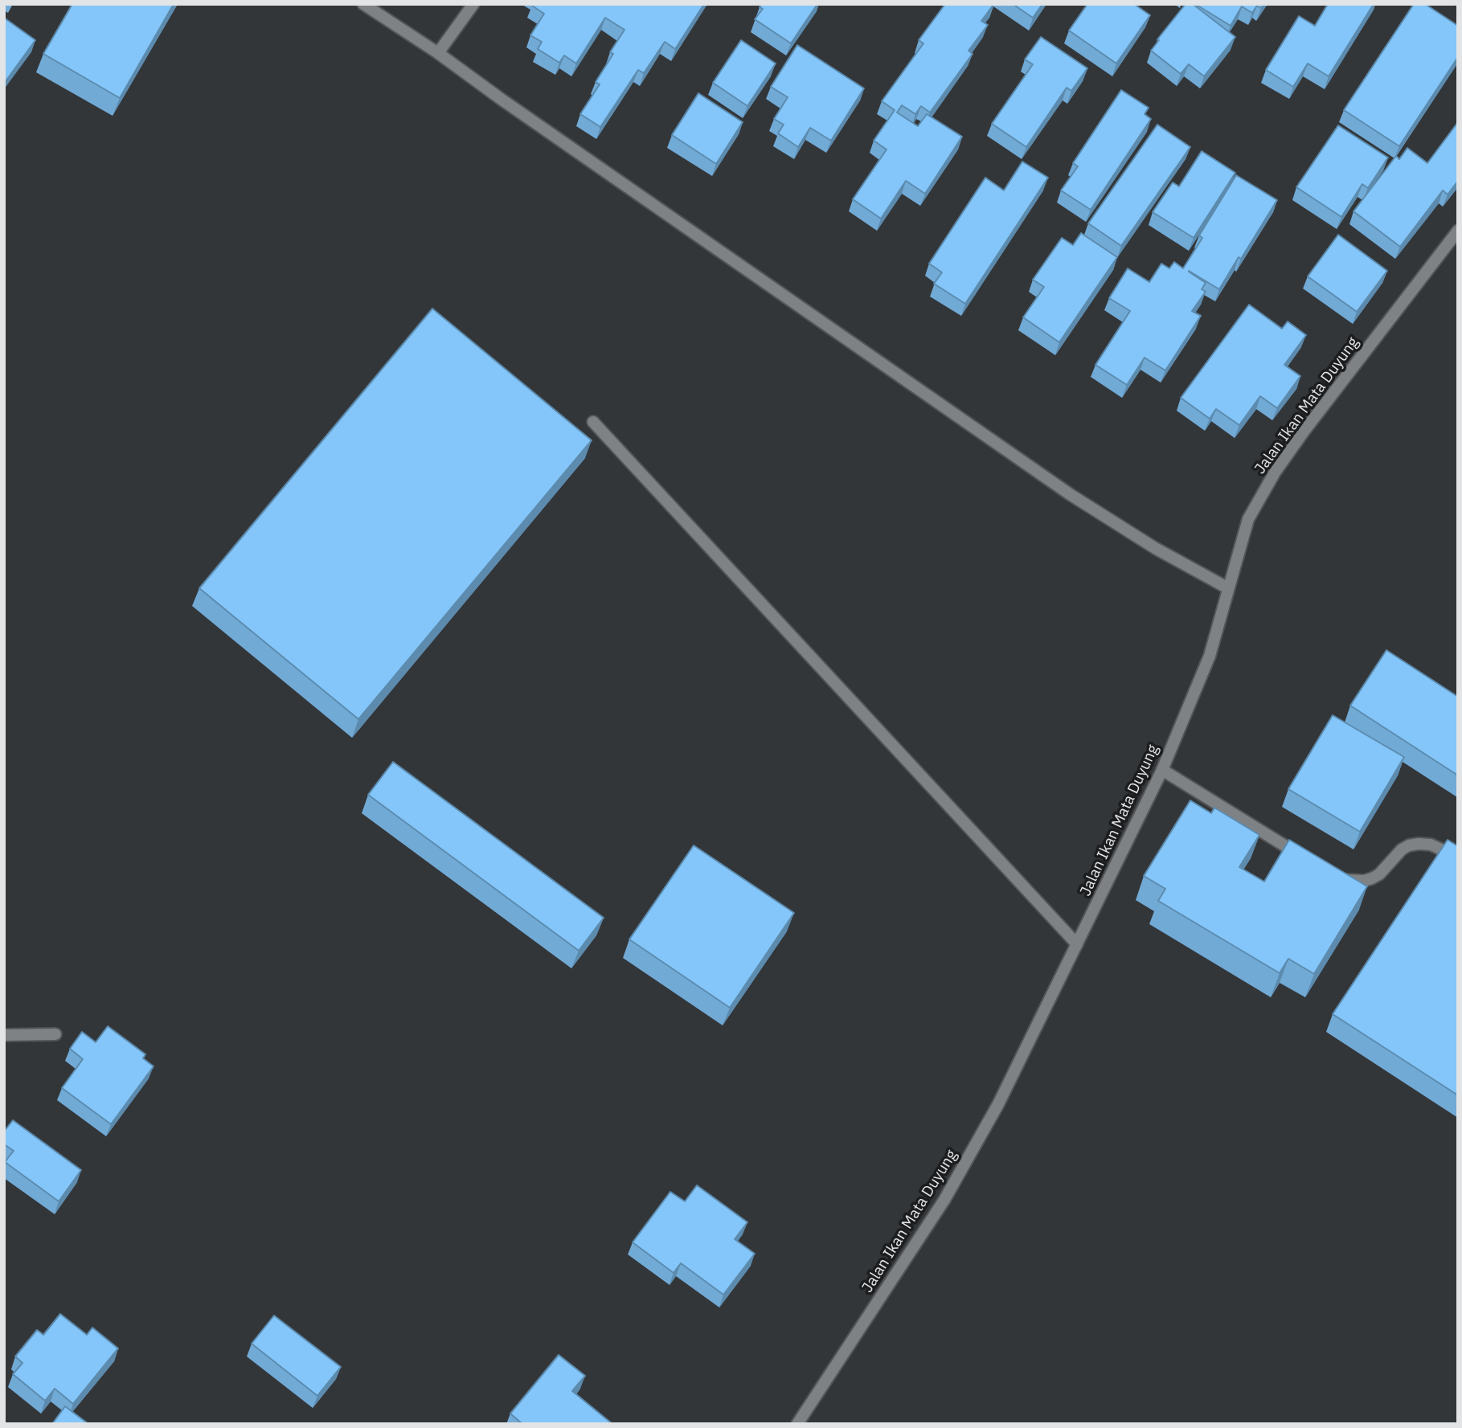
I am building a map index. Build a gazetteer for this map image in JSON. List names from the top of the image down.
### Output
{
  "streets": {
    "street": ["Jalan Ikan Mata Duyung"]
  }
}
